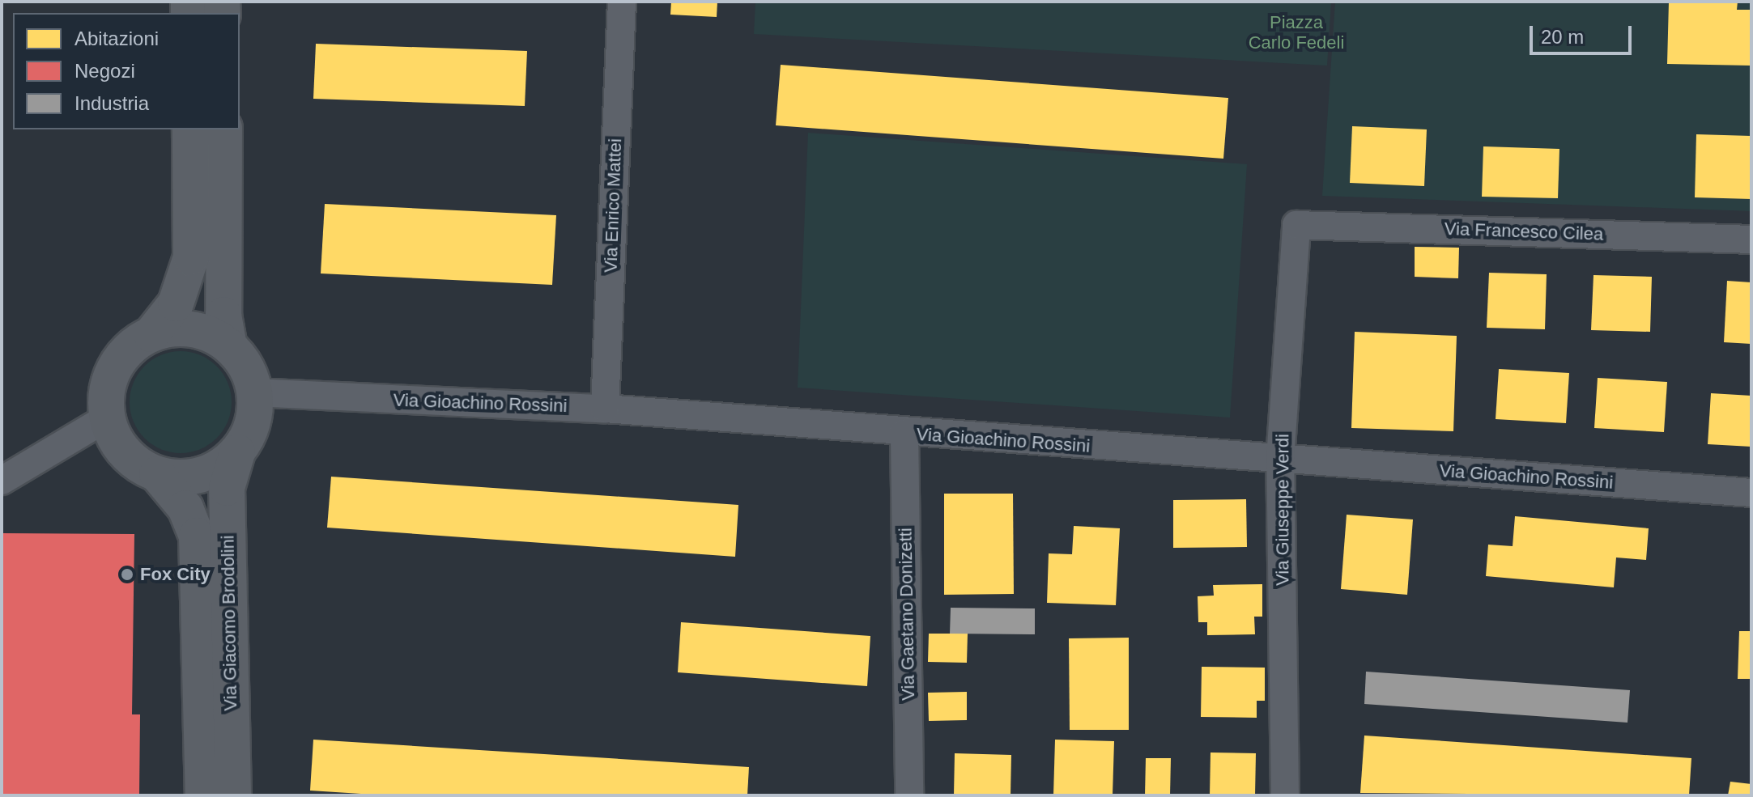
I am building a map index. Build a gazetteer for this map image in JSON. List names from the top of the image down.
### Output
{
  "streets": {
    "main road": ["Via Giacomo Brodolini"],
    "street": [
      "Via Enrico Mattei",
      "Via Francesco Cilea",
      "Via Gioachino Rossini",
      "Via Giuseppe Verdi",
      "Via Gaetano Donizetti"
    ]
  },
  "crossings": [
    ["Via Enrico Mattei", "Via Gioachino Rossini"],
    ["Via Francesco Cilea", "Via Giuseppe Verdi"],
    ["Via Gioachino Rossini", "Via Giuseppe Verdi"],
    ["Via Gioachino Rossini", "Via Gaetano Donizetti"],
    ["Via Gioachino Rossini", "Via Giacomo Brodolini"]
  ],
  "parks": ["Piazza Carlo Fedeli"],
  "places": ["Fox City"],
  "legend": ["Abitazioni", "Negozi", "Industria"],
  "scale_bar": "20 m"
}
